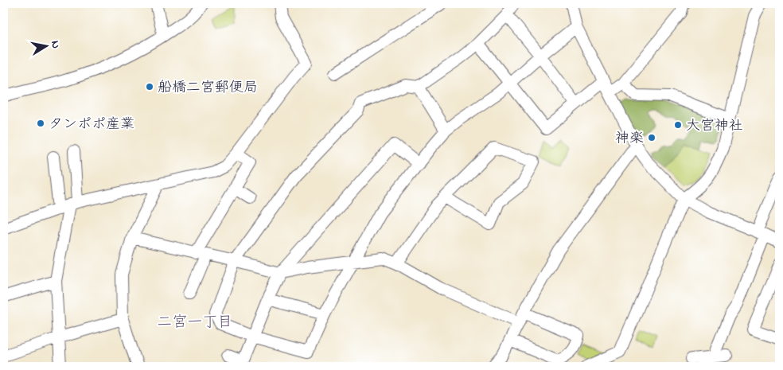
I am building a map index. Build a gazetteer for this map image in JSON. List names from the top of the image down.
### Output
{
  "districts": ["二宮一丁目"],
  "places": [
    "船橋二宮郵便局",
    "タンポポ産業",
    "大宮神社",
    "神楽"
  ],
  "north": "right"
}
